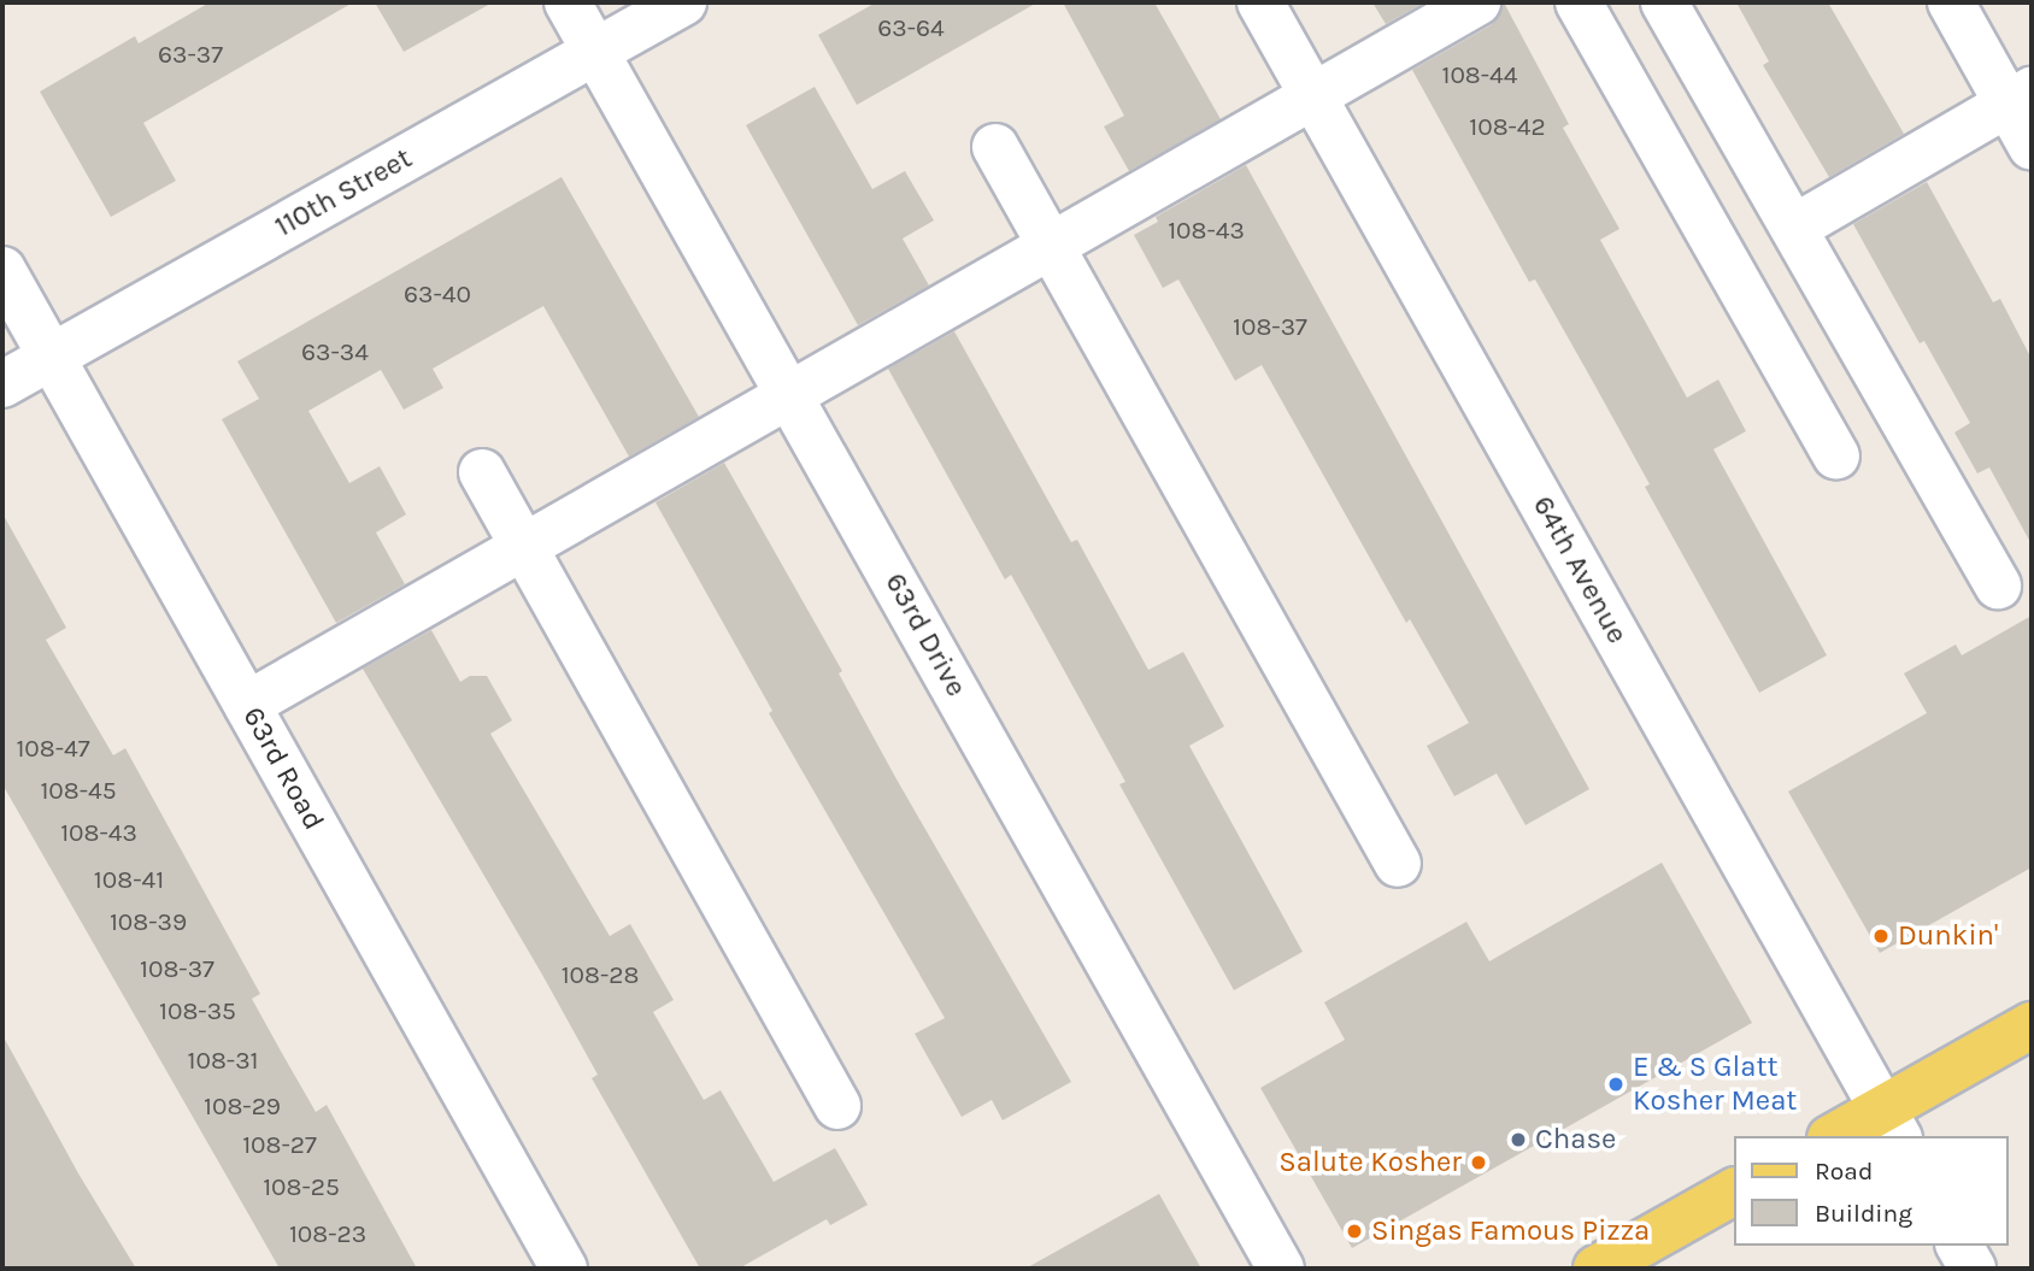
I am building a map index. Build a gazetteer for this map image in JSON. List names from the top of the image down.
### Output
{
  "streets": {
    "street": [
      "110th Street",
      "64th Avenue",
      "63rd Drive",
      "63rd Road"
    ]
  },
  "crossings": [
    ["110th Street", "63rd Drive"],
    ["110th Street", "63rd Road"]
  ],
  "places": [
    "Dunkin'",
    "E & S Glatt Kosher Meat",
    "Chase",
    "Salute Kosher",
    "Singas Famous Pizza"
  ],
  "house_numbers": [
    "63-64",
    "63-37",
    "108-44",
    "108-42",
    "108-43",
    "63-40",
    "108-37",
    "63-34",
    "108-47",
    "108-45",
    "108-43",
    "108-41",
    "108-39",
    "108-37",
    "108-28",
    "108-35",
    "108-31",
    "108-29",
    "108-27",
    "108-25",
    "108-23"
  ],
  "legend": ["Road", "Building"]
}
